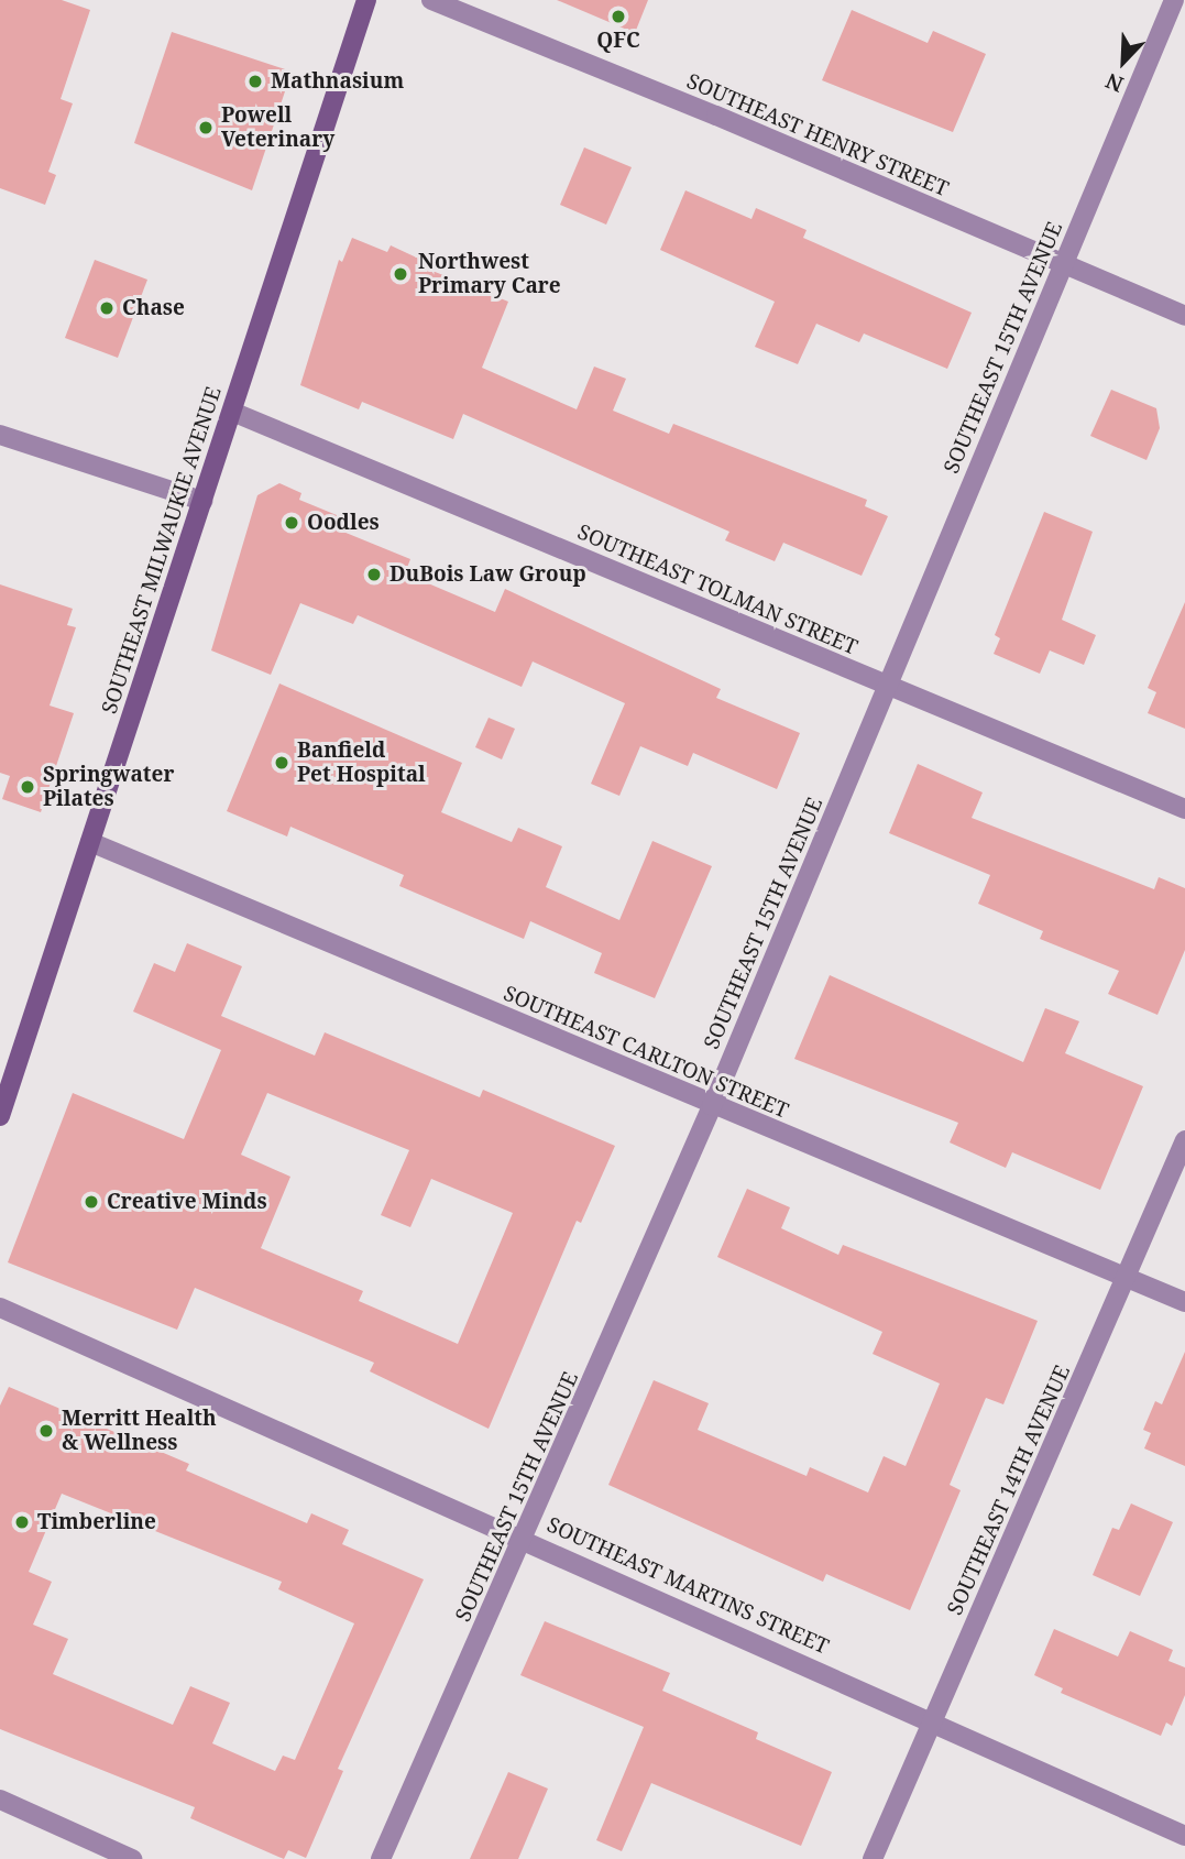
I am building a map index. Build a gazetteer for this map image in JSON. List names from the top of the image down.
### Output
{
  "streets": {
    "main road": ["SOUTHEAST MILWAUKIE AVENUE"],
    "street": [
      "SOUTHEAST HENRY STREET",
      "SOUTHEAST 15TH AVENUE",
      "SOUTHEAST TOLMAN STREET",
      "SOUTHEAST CARLTON STREET",
      "SOUTHEAST 14TH AVENUE",
      "SOUTHEAST MARTINS STREET"
    ]
  },
  "crossings": [
    ["SOUTHEAST HENRY STREET", "SOUTHEAST 15TH AVENUE"],
    ["SOUTHEAST 15TH AVENUE", "SOUTHEAST TOLMAN STREET"],
    ["SOUTHEAST 15TH AVENUE", "SOUTHEAST CARLTON STREET"],
    ["SOUTHEAST 15TH AVENUE", "SOUTHEAST MARTINS STREET"],
    ["SOUTHEAST MILWAUKIE AVENUE", "SOUTHEAST TOLMAN STREET"],
    ["SOUTHEAST MILWAUKIE AVENUE", "SOUTHEAST CARLTON STREET"],
    ["SOUTHEAST CARLTON STREET", "SOUTHEAST 14TH AVENUE"],
    ["SOUTHEAST 14TH AVENUE", "SOUTHEAST MARTINS STREET"]
  ],
  "places": [
    "QFC",
    "Mathnasium",
    "Powell Veterinary",
    "Northwest Primary Care",
    "Chase",
    "Oodles",
    "DuBois Law Group",
    "Banfield Pet Hospital",
    "Springwater Pilates",
    "Creative Minds",
    "Merritt Health & Wellness",
    "Timberline"
  ],
  "north": "bottom left"
}
